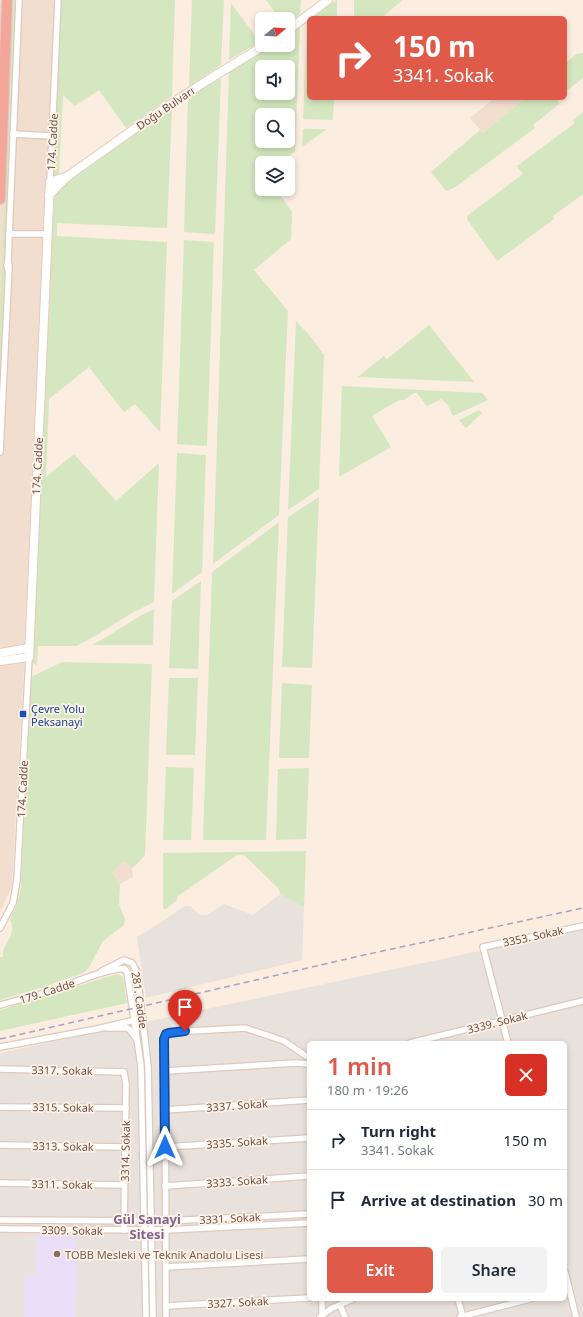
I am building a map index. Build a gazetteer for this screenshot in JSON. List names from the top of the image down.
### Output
{
  "streets": {
    "street": [
      "Doğu Bulvarı",
      "174. Cadde",
      "3353. Sokak",
      "179. Cadde",
      "281. Cadde",
      "3339. Sokak",
      "3317. Sokak",
      "3337. Sokak",
      "3315. Sokak",
      "3335. Sokak",
      "3313. Sokak",
      "3314. Sokak",
      "3333. Sokak",
      "3311. Sokak",
      "3331. Sokak",
      "3309. Sokak",
      "3327. Sokak"
    ]
  },
  "crossings": [
    ["Doğu Bulvarı", "174. Cadde"],
    ["3353. Sokak", "3339. Sokak"],
    ["179. Cadde", "281. Cadde"],
    ["281. Cadde", "3331. Sokak"],
    ["281. Cadde", "3309. Sokak"],
    ["3317. Sokak", "3314. Sokak"],
    ["3315. Sokak", "3314. Sokak"],
    ["3313. Sokak", "3314. Sokak"],
    ["3314. Sokak", "3311. Sokak"],
    ["3314. Sokak", "3309. Sokak"],
    ["3331. Sokak", "3309. Sokak"]
  ],
  "districts": ["Gül Sanayi Sitesi"],
  "places": {
    "transit": ["Çevre Yolu Peksanayi"],
    "other": ["TOBB Mesleki ve Teknik Anadolu Lisesi"]
  },
  "north": "right",
  "page": {
    "turn": ["150 m", "3341. Sokak"],
    "heading": ["1 min", "180 m · 19:26"],
    "list": [
      {
        "name": "Turn right",
        "note": "3341. Sokak",
        "value": "150 m"
      },
      {
        "name": "Arrive at destination",
        "value": "30 m"
      }
    ],
    "buttons": ["Exit", "Share"]
  }
}
